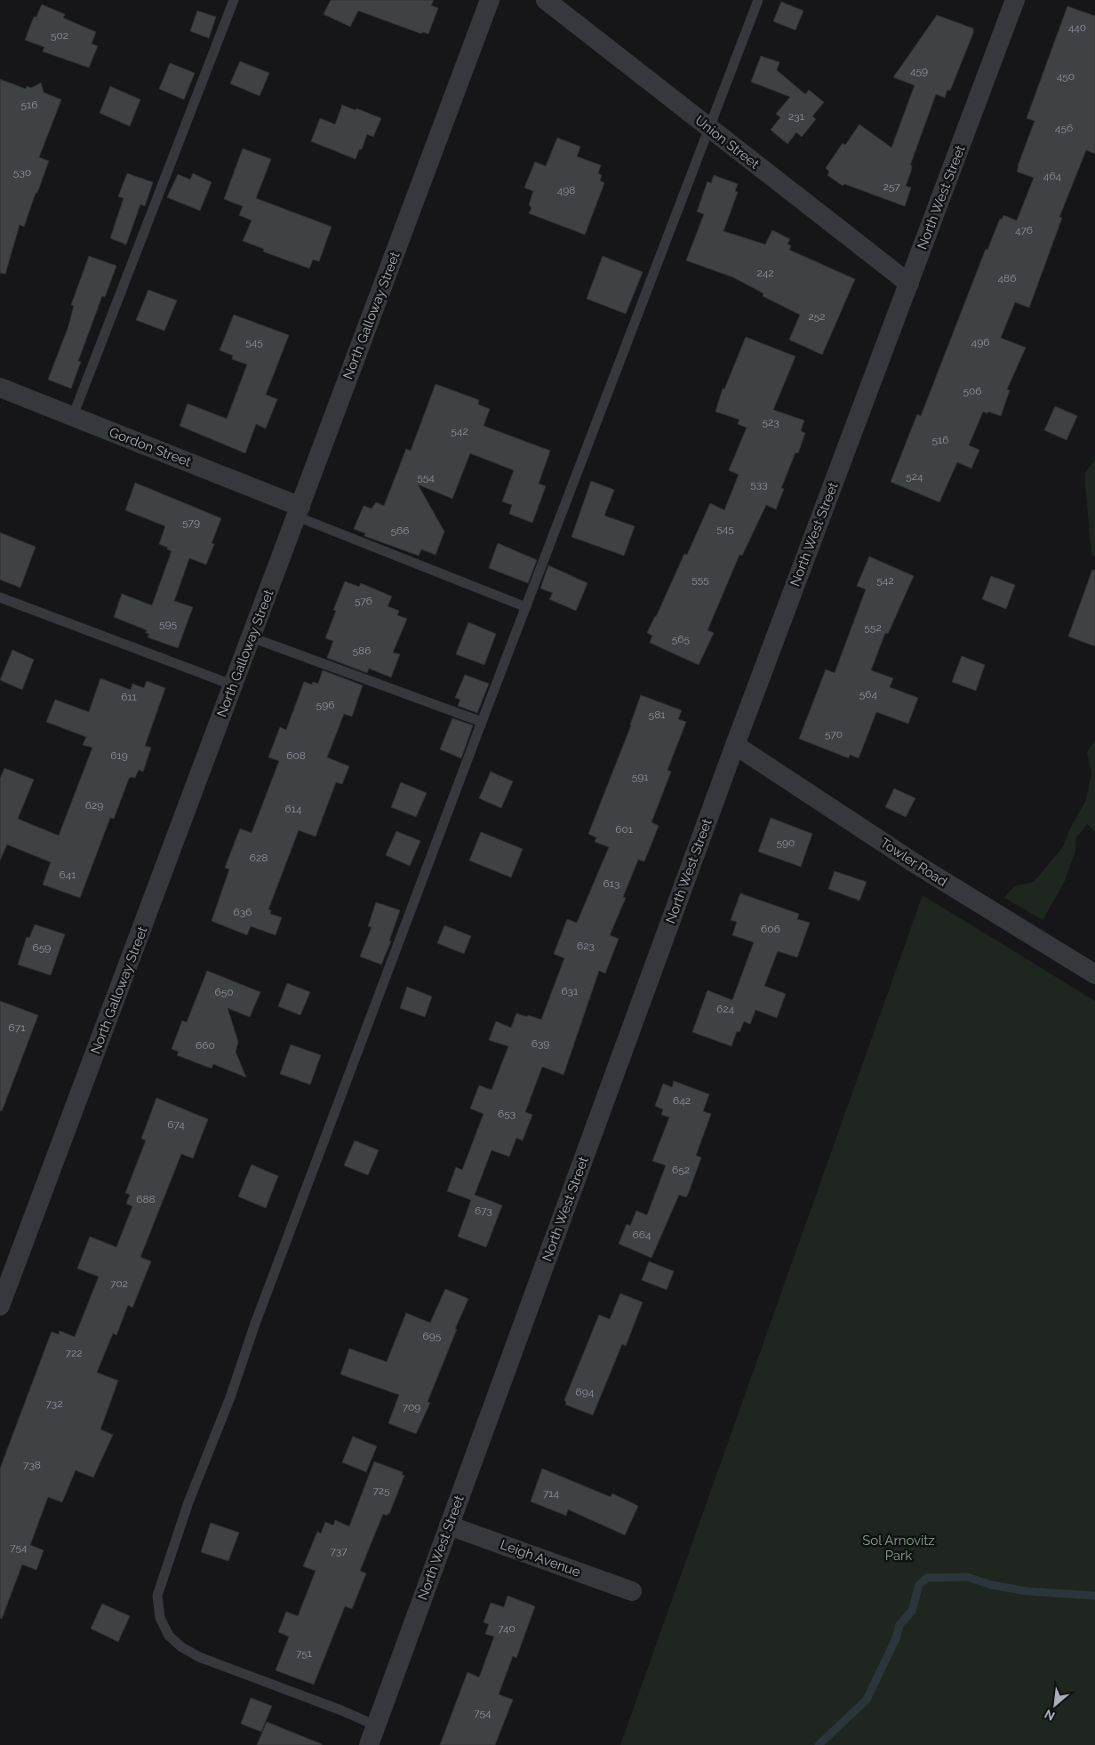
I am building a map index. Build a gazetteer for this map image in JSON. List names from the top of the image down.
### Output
{
  "streets": {
    "street": [
      "Union Street",
      "North West Street",
      "North Galloway Street",
      "Gordon Street",
      "Towler Road",
      "Leigh Avenue"
    ]
  },
  "crossings": [
    ["Union Street", "North West Street"],
    ["North West Street", "Towler Road"],
    ["North West Street", "Leigh Avenue"],
    ["North Galloway Street", "Gordon Street"]
  ],
  "parks": ["Sol Arnovitz Park"],
  "house_numbers": [
    "440",
    "502",
    "459",
    "450",
    "516",
    "231",
    "456",
    "530",
    "464",
    "257",
    "498",
    "476",
    "242",
    "486",
    "252",
    "545",
    "496",
    "506",
    "523",
    "542",
    "516",
    "524",
    "554",
    "533",
    "579",
    "545",
    "566",
    "555",
    "542",
    "576",
    "595",
    "552",
    "565",
    "586",
    "564",
    "611",
    "596",
    "581",
    "570",
    "619",
    "608",
    "591",
    "629",
    "614",
    "601",
    "590",
    "628",
    "641",
    "613",
    "636",
    "606",
    "623",
    "659",
    "631",
    "650",
    "624",
    "671",
    "639",
    "660",
    "642",
    "653",
    "674",
    "652",
    "688",
    "673",
    "664",
    "702",
    "695",
    "722",
    "694",
    "732",
    "709",
    "738",
    "725",
    "714",
    "754",
    "737",
    "740",
    "751",
    "754"
  ],
  "north": "bottom left"
}
